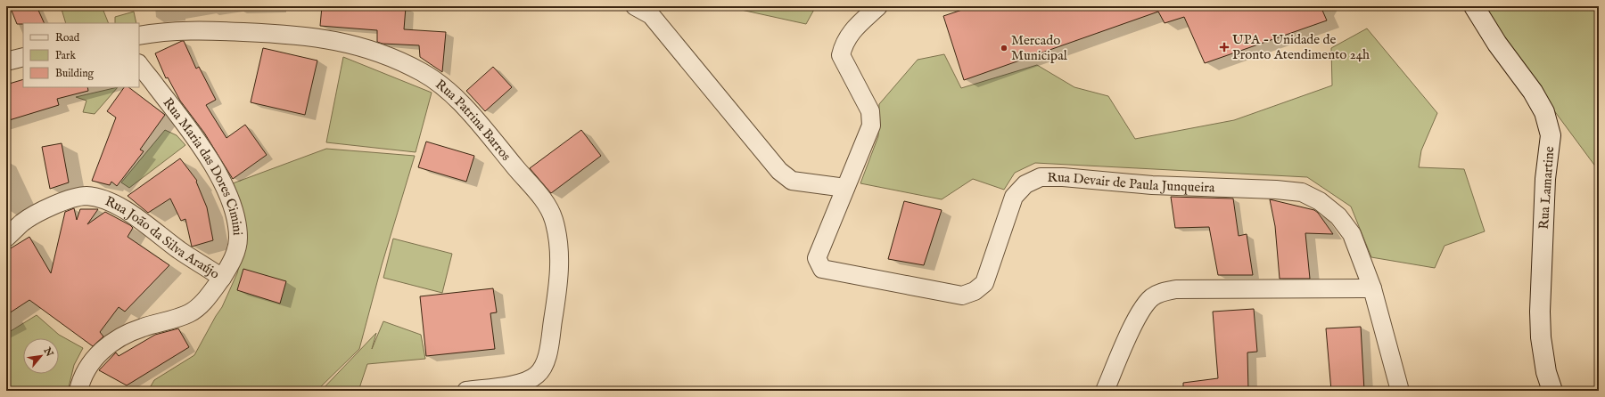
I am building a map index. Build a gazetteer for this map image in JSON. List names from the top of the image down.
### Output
{
  "streets": {
    "street": [
      "Rua Patrina Barros",
      "Rua Maria das Dores Cimini",
      "Rua Devair de Paula Junqueira",
      "Rua Lamartine",
      "Rua João da Silva Araújo"
    ]
  },
  "crossings": [
    ["Rua Maria das Dores Cimini", "Rua João da Silva Araújo"]
  ],
  "places": {
    "health": ["UPA - Unidade de Pronto Atendimento 24h"],
    "other": ["Mercado Municipal"]
  },
  "legend": ["Road", "Park", "Building"],
  "north": "top right"
}
